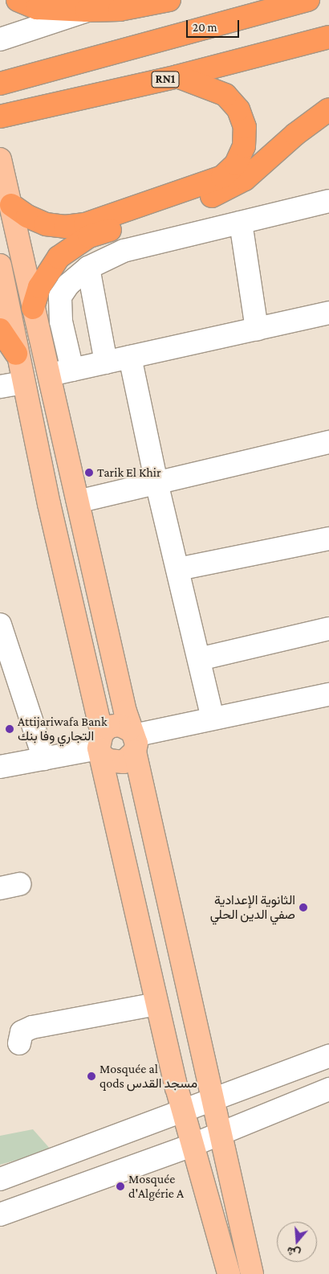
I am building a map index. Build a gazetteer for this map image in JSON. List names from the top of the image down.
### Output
{
  "streets": {
    "highway": ["RN1"]
  },
  "places": [
    "Tarik El Khir",
    "Attijariwafa Bank التجاري وفا بنك",
    "الثانوية الإعدادية صفي الدين الحلي",
    "Mosquée al qods مسجد القدس",
    "Mosquée d'Algérie A"
  ],
  "scale_bar": "20 m",
  "north": "bottom"
}
